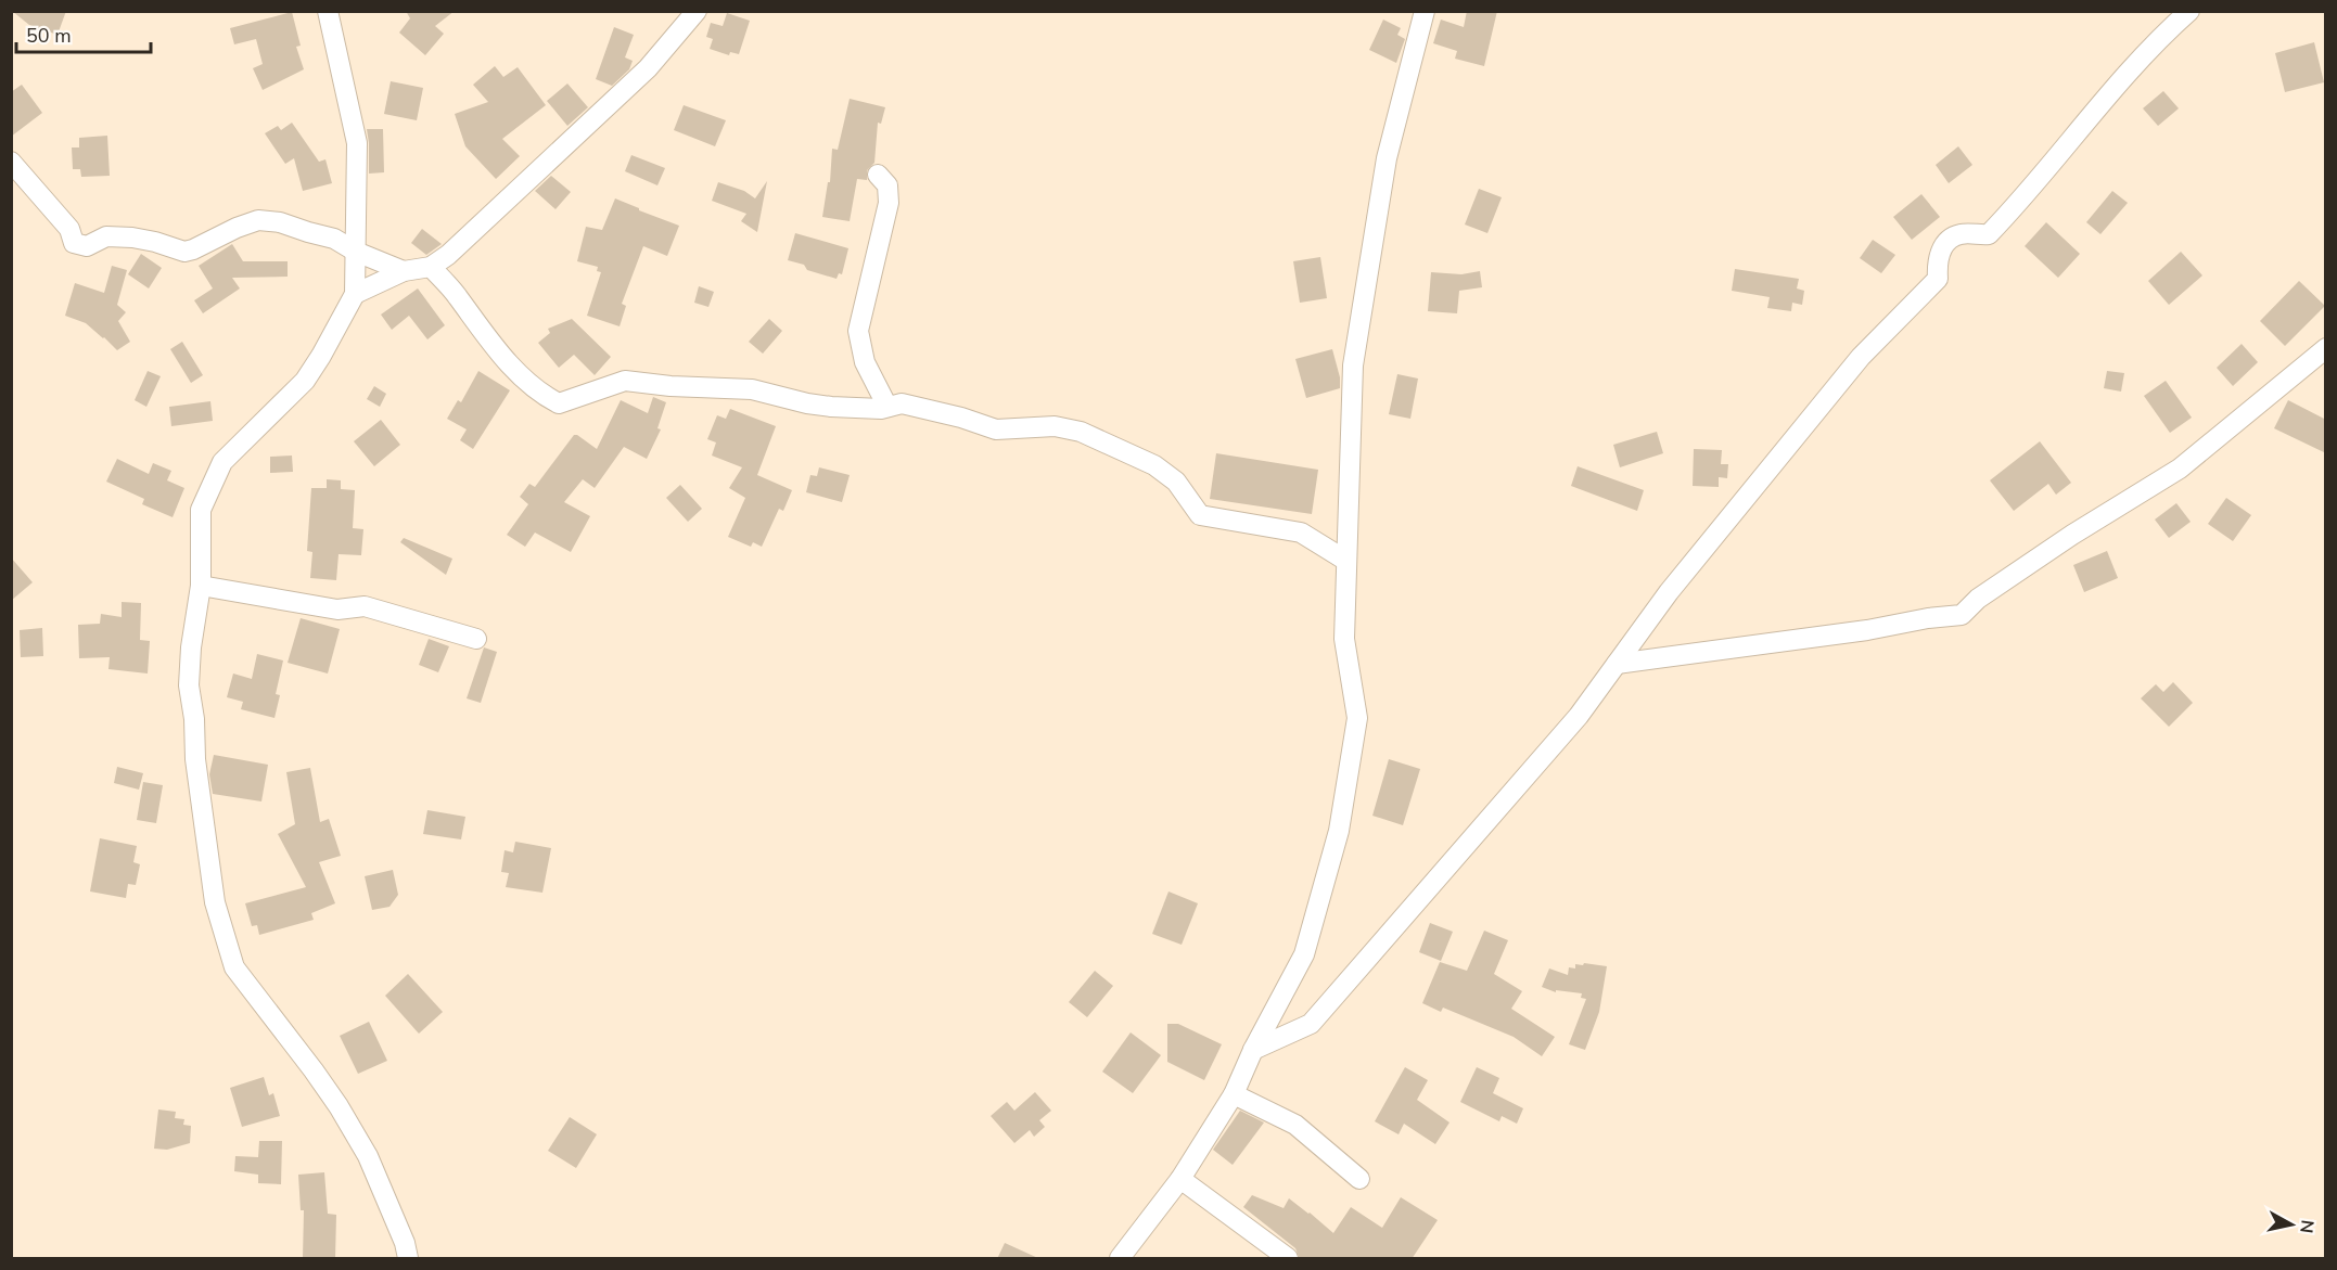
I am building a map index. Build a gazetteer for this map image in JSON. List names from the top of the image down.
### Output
{
  "scale_bar": "50 m",
  "north": "right"
}
